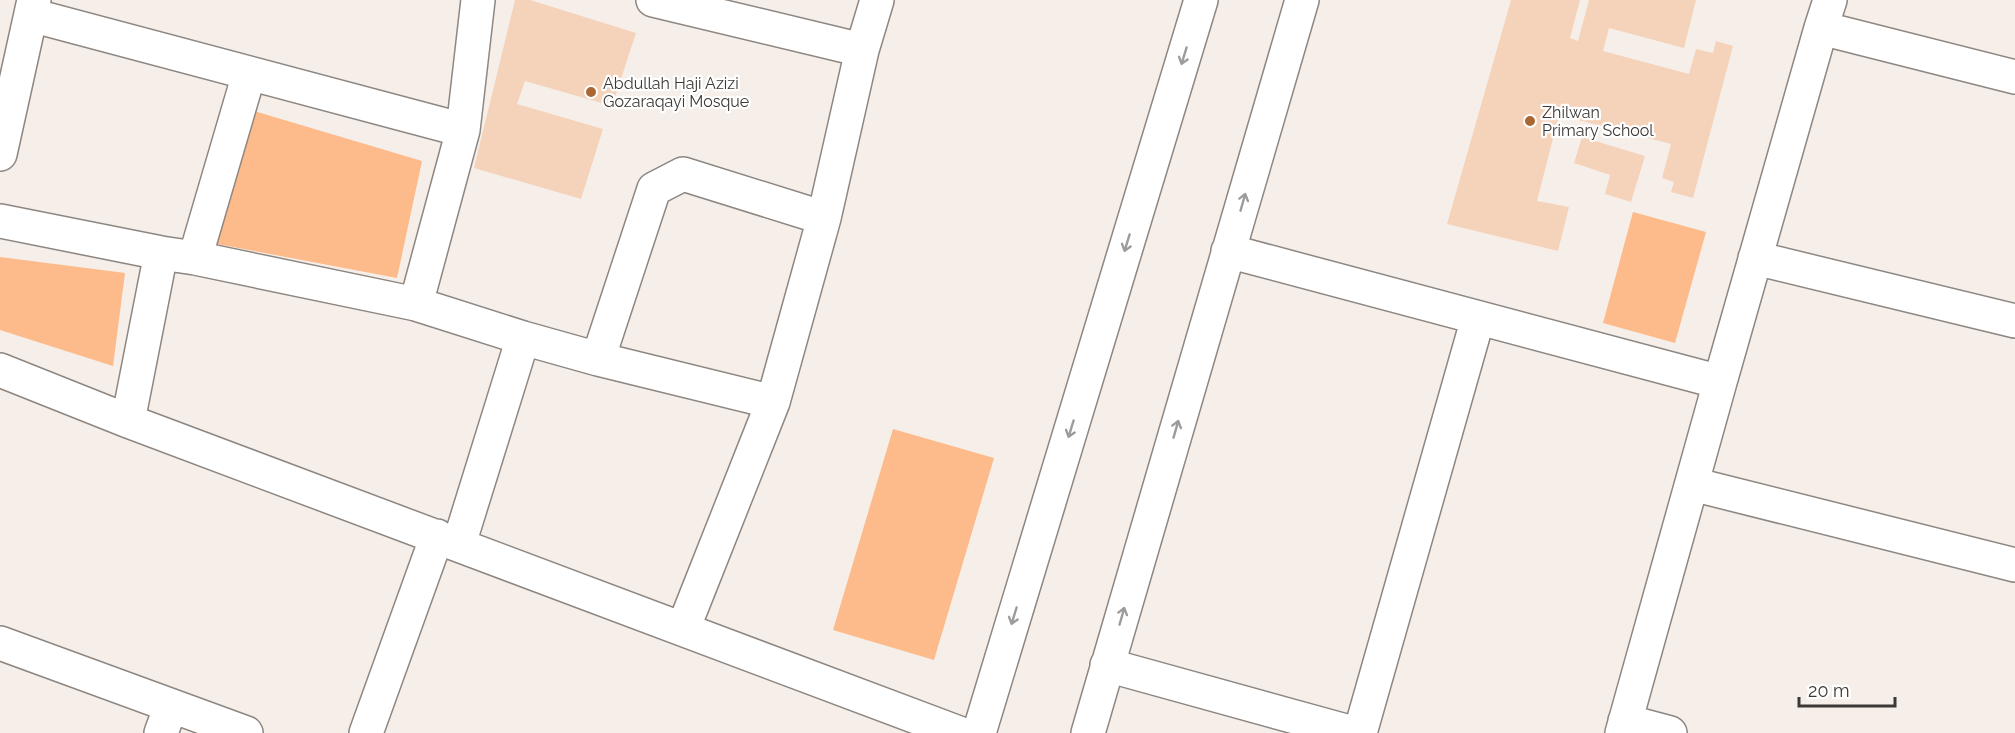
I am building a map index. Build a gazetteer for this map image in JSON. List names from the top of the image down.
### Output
{
  "places": ["Abdullah Haji Azizi Gozaraqayi Mosque", "Zhilwan Primary School"],
  "scale_bar": "20 m"
}
